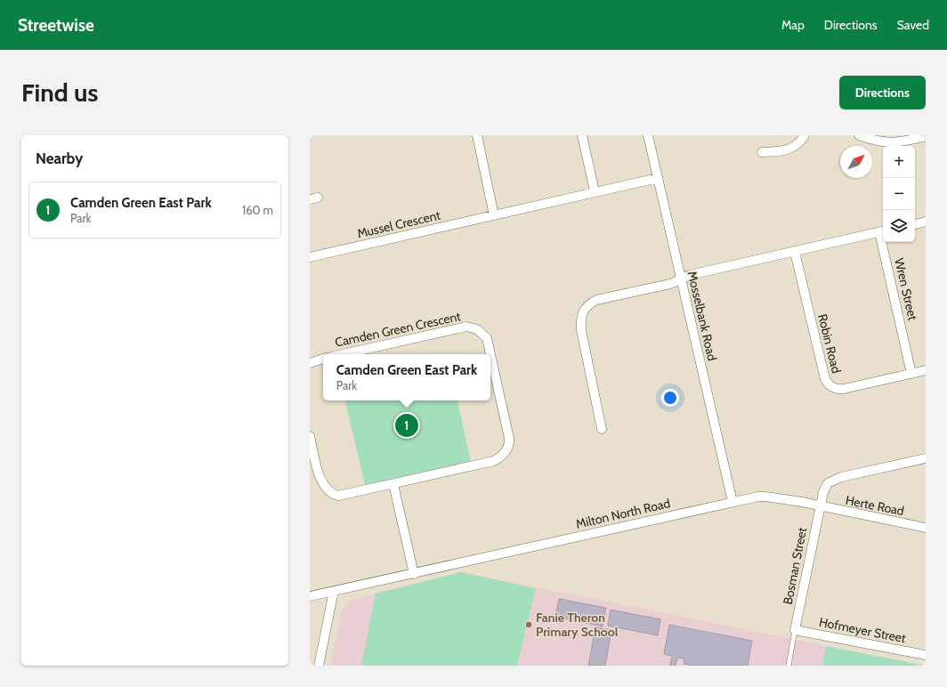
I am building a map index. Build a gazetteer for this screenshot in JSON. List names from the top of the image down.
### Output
{
  "streets": {
    "street": [
      "Mussel Crescent",
      "Wren Street",
      "Mosselbank Road",
      "Camden Green Crescent",
      "Robin Road",
      "Herte Road",
      "Milton North Road",
      "Bosman Street",
      "Hofmeyer Street"
    ]
  },
  "crossings": [
    ["Mussel Crescent", "Mosselbank Road"],
    ["Wren Street", "Robin Road"],
    ["Mosselbank Road", "Milton North Road"],
    ["Herte Road", "Milton North Road"],
    ["Herte Road", "Bosman Street"],
    ["Milton North Road", "Bosman Street"],
    ["Bosman Street", "Hofmeyer Street"]
  ],
  "places": ["Fanie Theron Primary School"],
  "north": "top right",
  "page": {
    "header": "Streetwise",
    "nav": ["Map", "Directions", "Saved"],
    "buttons": "Directions",
    "title": "Find us",
    "heading": "Nearby",
    "map_buttons": ["+", "−"],
    "list": [
      {
        "mark": "1",
        "name": "Camden Green East Park",
        "note": "Park",
        "value": "160 m"
      }
    ],
    "popup": ["Camden Green East Park", "Park"],
    "pins": "1"
  }
}
